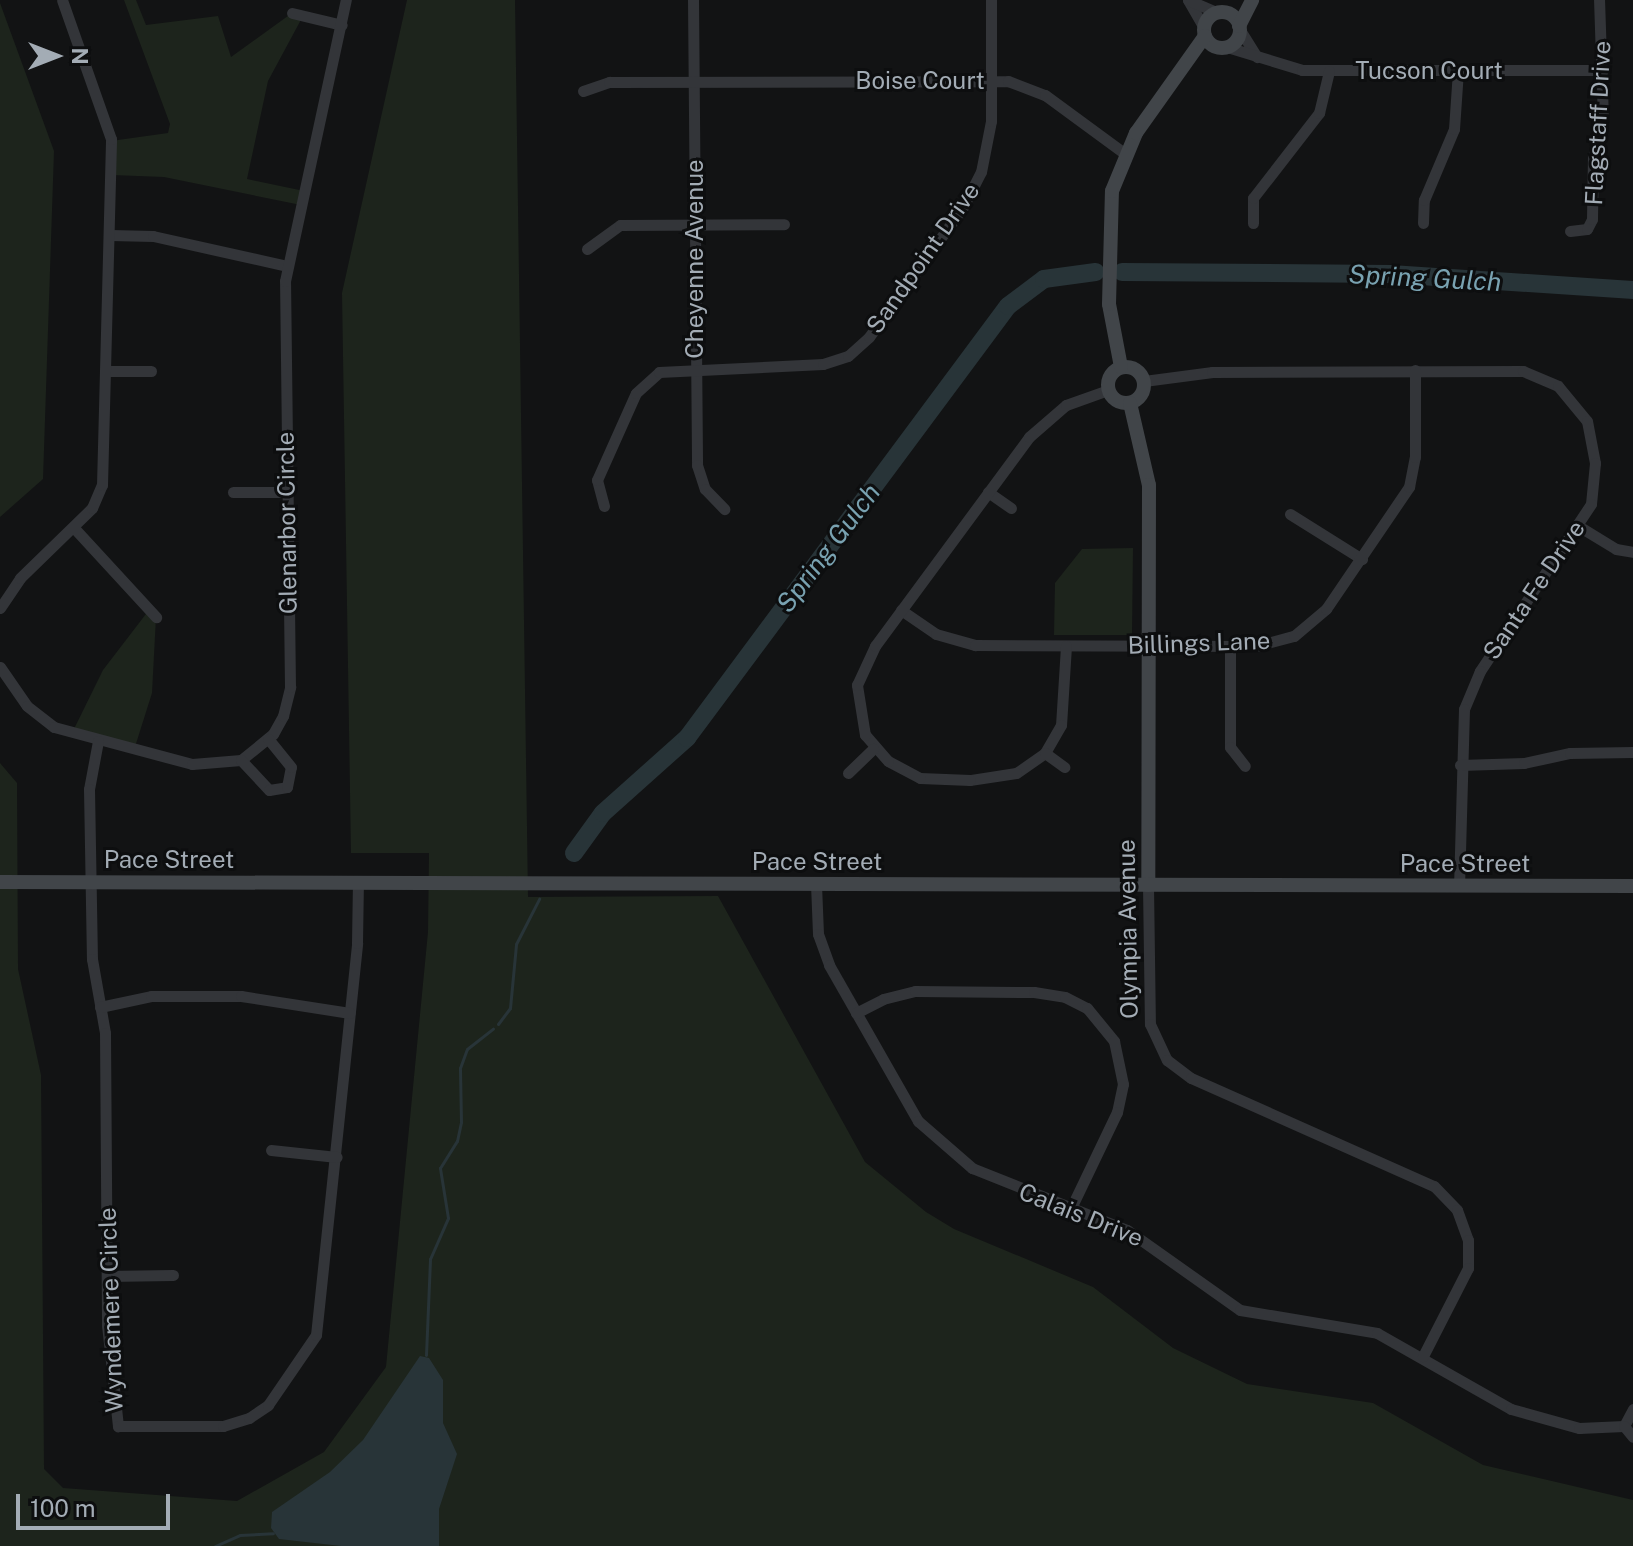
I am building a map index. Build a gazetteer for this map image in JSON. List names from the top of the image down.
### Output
{
  "streets": {
    "main road": ["Pace Street", "Olympia Avenue"],
    "street": [
      "Tucson Court",
      "Boise Court",
      "Flagstaff Drive",
      "Sandpoint Drive",
      "Cheyenne Avenue",
      "Glenarbor Circle",
      "Santa Fe Drive",
      "Billings Lane",
      "Calais Drive",
      "Wyndemere Circle"
    ]
  },
  "crossings": [
    ["Tucson Court", "Flagstaff Drive"],
    ["Boise Court", "Sandpoint Drive"],
    ["Boise Court", "Cheyenne Avenue"],
    ["Sandpoint Drive", "Cheyenne Avenue"],
    ["Santa Fe Drive", "Billings Lane"],
    ["Santa Fe Drive", "Pace Street"],
    ["Santa Fe Drive", "Olympia Avenue"],
    ["Billings Lane", "Olympia Avenue"],
    ["Pace Street", "Olympia Avenue"],
    ["Pace Street", "Calais Drive"],
    ["Pace Street", "Wyndemere Circle"],
    ["Olympia Avenue", "Calais Drive"]
  ],
  "water": ["Spring Gulch"],
  "scale_bar": "100 m",
  "north": "right"
}
